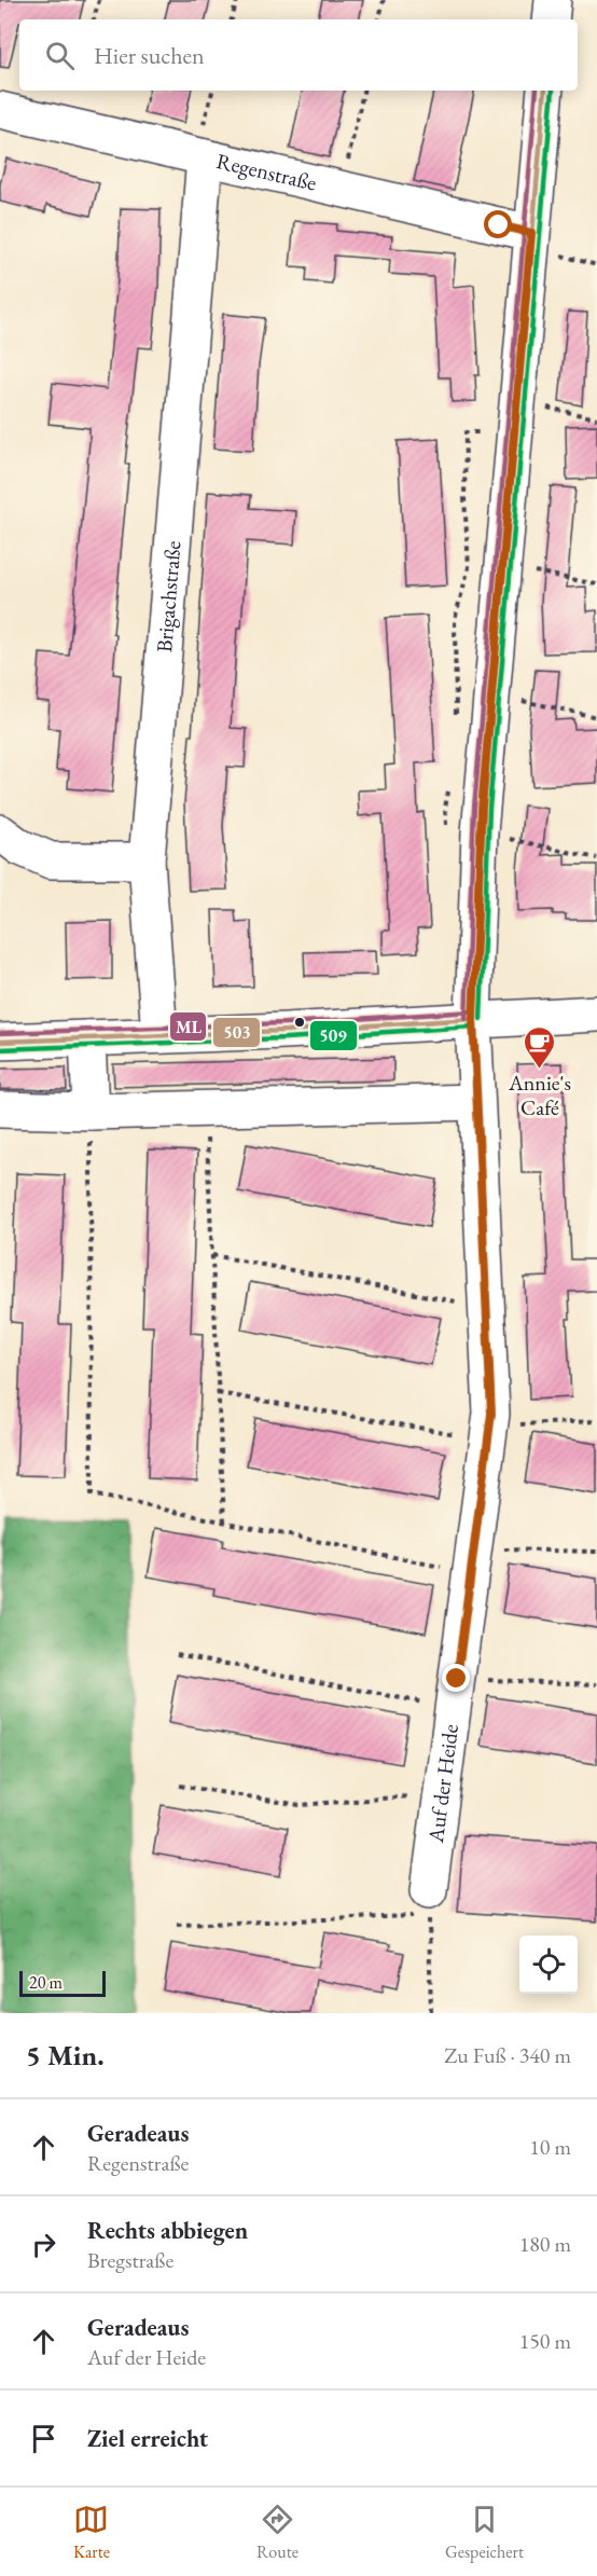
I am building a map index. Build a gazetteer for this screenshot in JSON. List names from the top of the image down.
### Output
{
  "streets": {
    "street": ["Regenstraße", "Brigachstraße", "Auf der Heide"]
  },
  "crossings": [
    ["Regenstraße", "Brigachstraße"],
    ["Regenstraße", "Auf der Heide"]
  ],
  "places": {
    "cafe": ["Annie's Café"]
  },
  "lines": ["transit line 503", "transit line 509", "transit line ML"],
  "scale_bar": "20 m",
  "page": {
    "search": "Hier suchen",
    "scale": "20 m",
    "heading": ["5 Min.", "Zu Fuß · 340 m"],
    "list": [
      ["Geradeaus", "Regenstraße", "10 m"],
      ["Rechts abbiegen", "Bregstraße", "180 m"],
      ["Geradeaus", "Auf der Heide", "150 m"],
      "Ziel erreicht"
    ],
    "nav": ["Karte", "Route", "Gespeichert"]
  }
}
